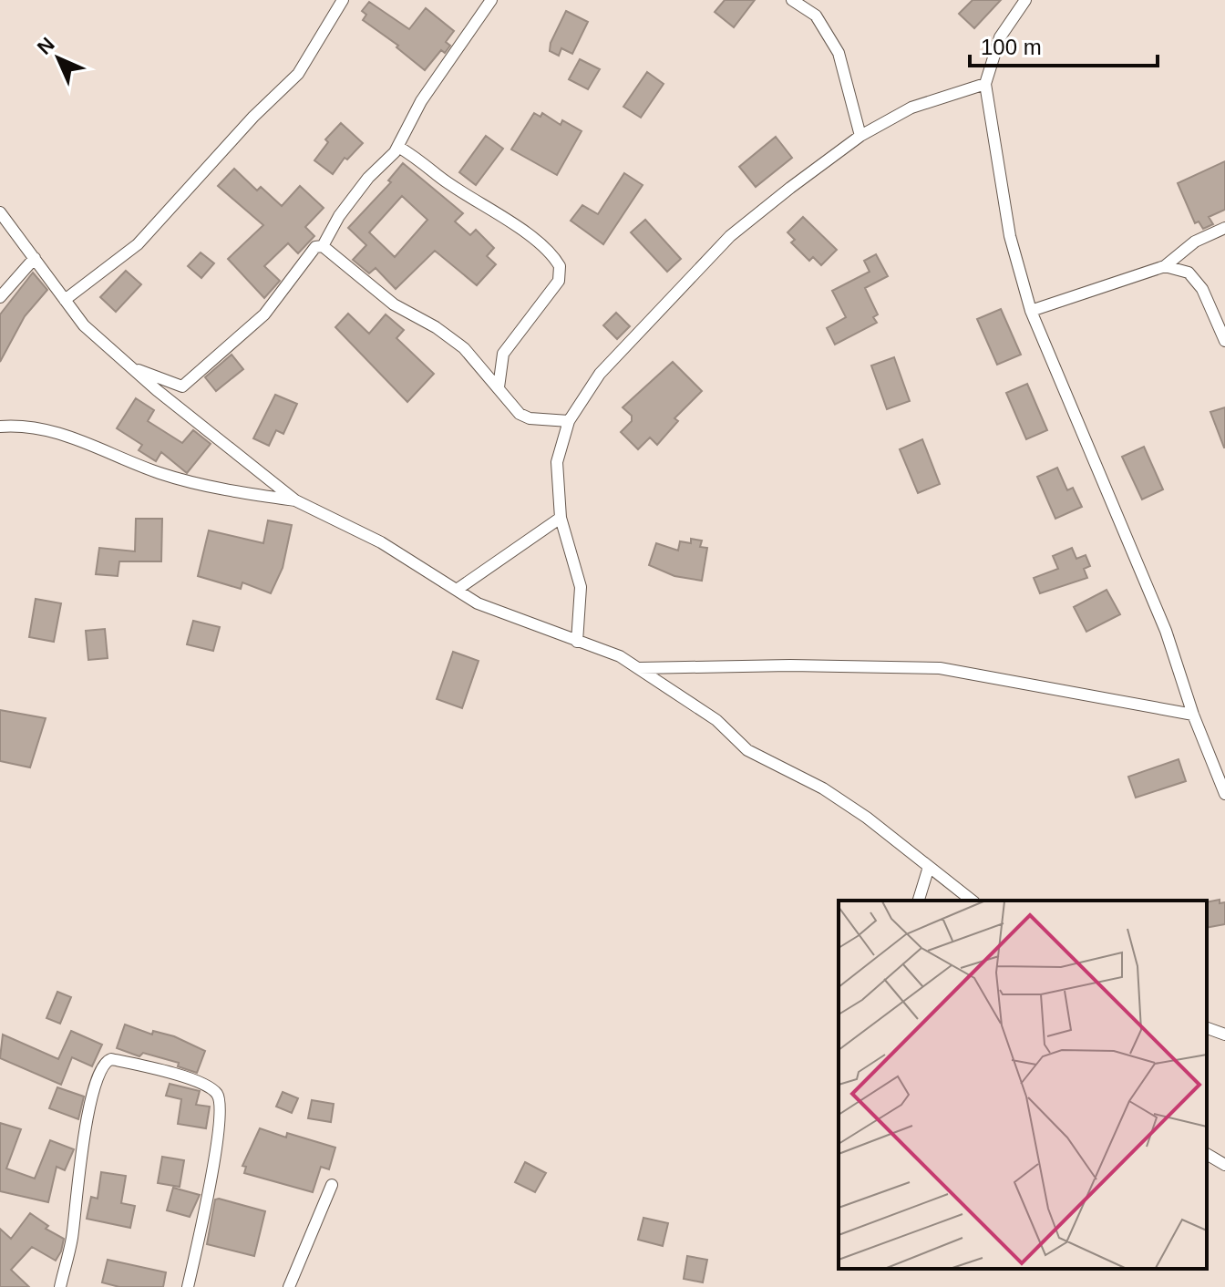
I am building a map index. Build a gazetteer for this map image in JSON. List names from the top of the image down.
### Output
{
  "scale_bar": "100 m",
  "north": "top left"
}
